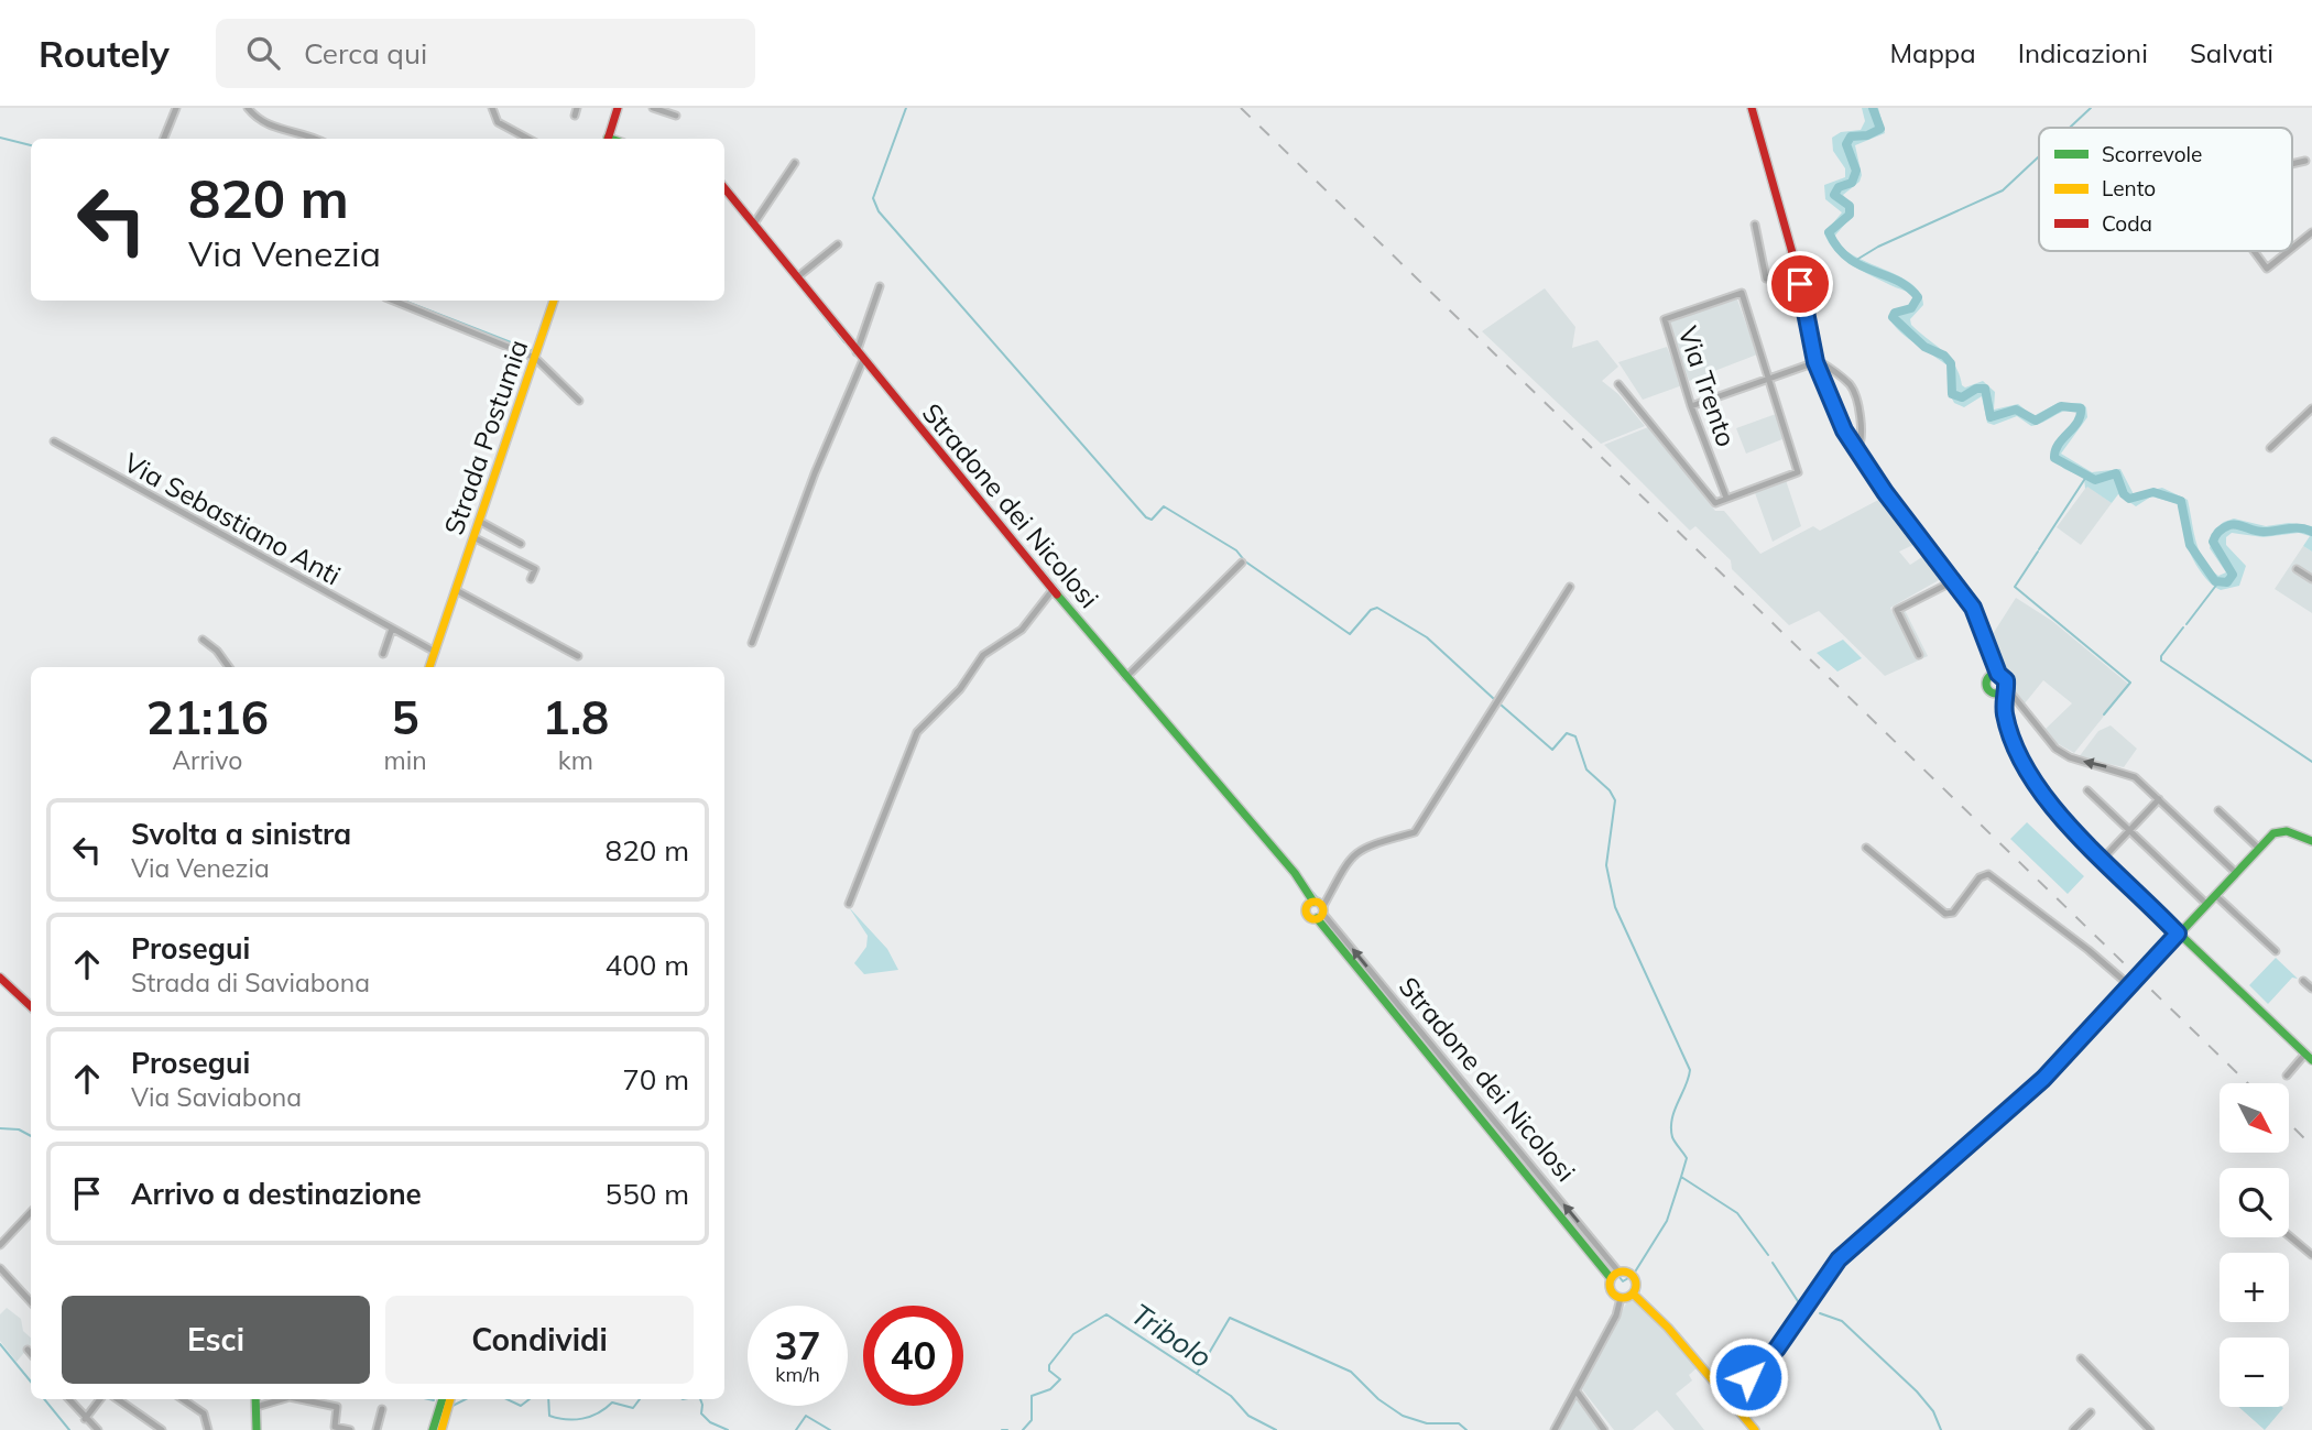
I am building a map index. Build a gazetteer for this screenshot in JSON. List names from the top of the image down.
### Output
{
  "streets": {
    "street": [
      "Via Trento",
      "Strada Postumia",
      "Stradone dei Nicolosi",
      "Via Sebastiano Anti"
    ]
  },
  "crossings": [
    ["Strada Postumia", "Via Sebastiano Anti"]
  ],
  "water": ["Tribolo"],
  "legend": ["Scorrevole", "Lento", "Coda"],
  "north": "bottom right",
  "page": {
    "header": "Routely",
    "search": "Cerca qui",
    "nav": ["Mappa", "Indicazioni", "Salvati"],
    "turn": ["820 m", "Via Venezia"],
    "eta": [
      "21:16",
      "Arrivo",
      "5",
      "min",
      "1.8",
      "km"
    ],
    "list": [
      {
        "name": "Svolta a sinistra",
        "note": "Via Venezia",
        "value": "820 m"
      },
      {
        "name": "Prosegui",
        "note": "Strada di Saviabona",
        "value": "400 m"
      },
      {
        "name": "Prosegui",
        "note": "Via Saviabona",
        "value": "70 m"
      },
      {
        "name": "Arrivo a destinazione",
        "value": "550 m"
      }
    ],
    "map_buttons": ["+", "−"],
    "buttons": ["Esci", "Condividi"],
    "speed": "37 km/h",
    "limit": "40"
  }
}
